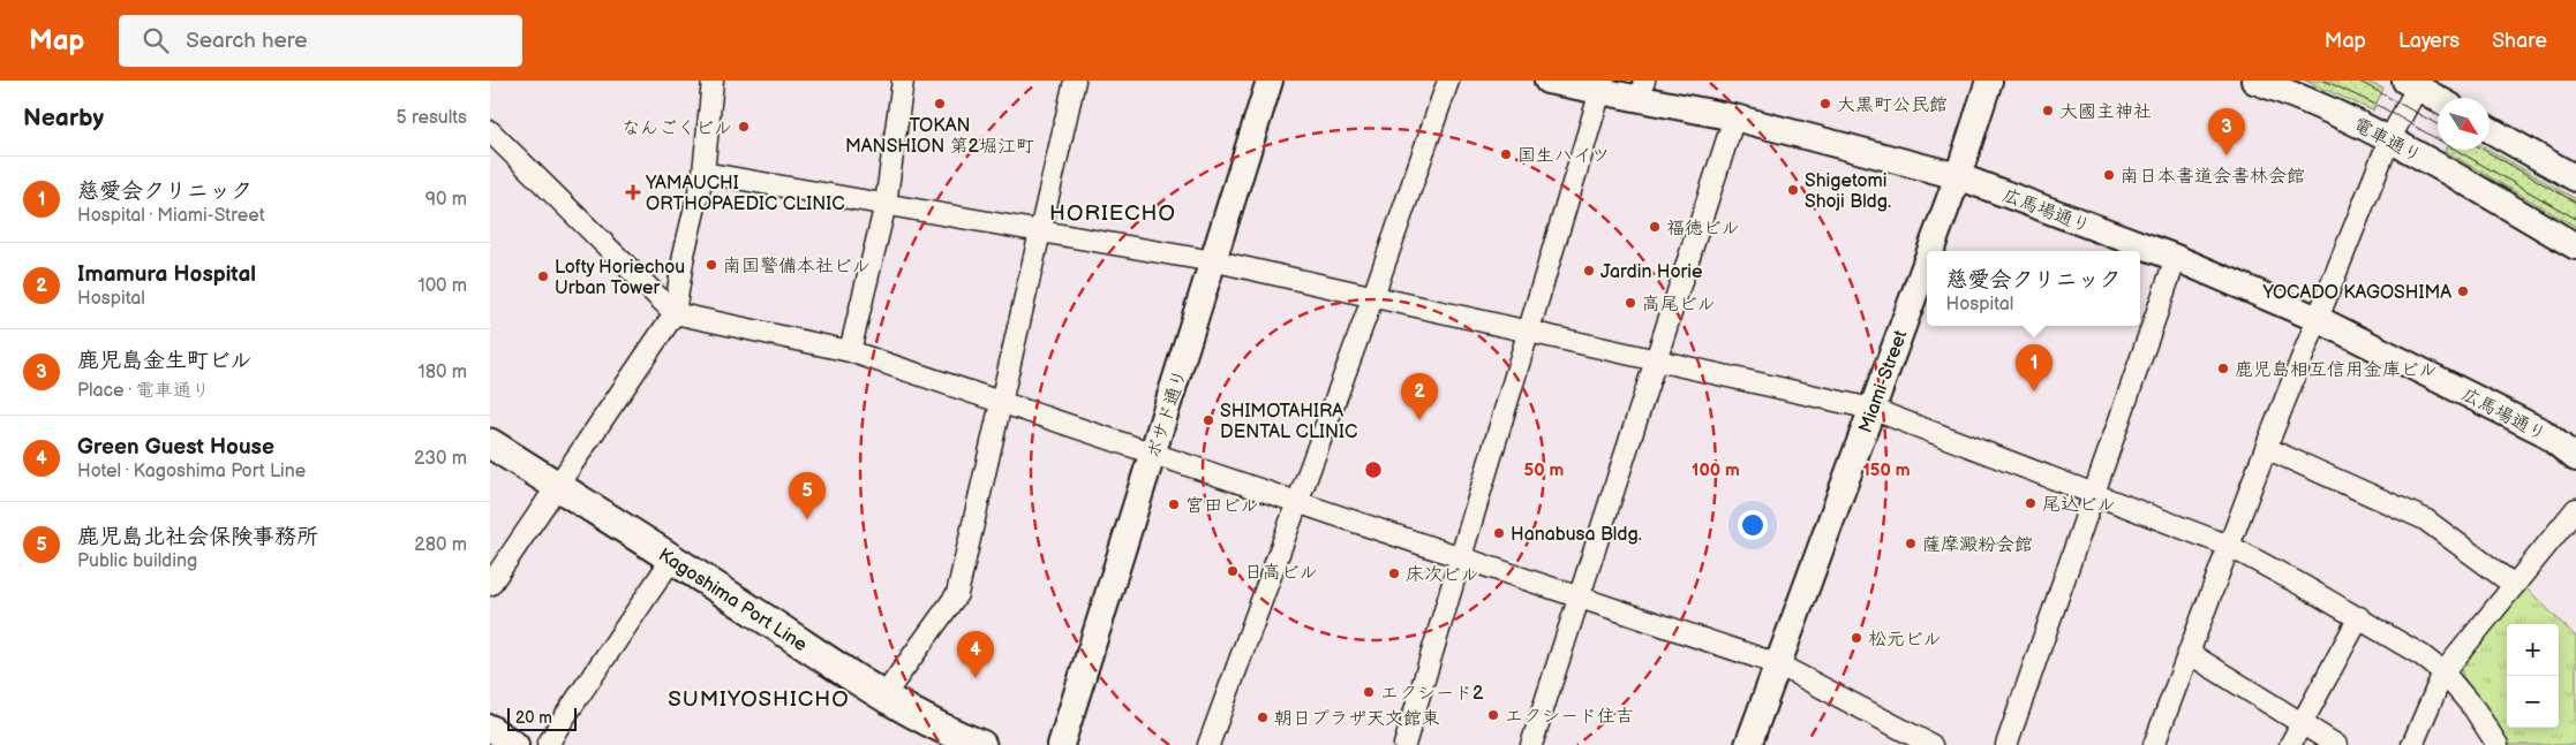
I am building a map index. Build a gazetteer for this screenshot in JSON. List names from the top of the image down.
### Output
{
  "streets": {
    "main road": ["Kagoshima Port Line"],
    "street": [
      "電車通り",
      "広馬場通り",
      "Miami-Street",
      "ボサド通り"
    ]
  },
  "crossings": [
    ["広馬場通り", "Miami-Street"]
  ],
  "districts": ["HORIECHO", "SUMIYOSHICHO"],
  "places": {
    "other": [
      "TOKAN MANSHION 第2堀江町",
      "大黒町公民館",
      "大國主神社",
      "なんごくビル",
      "国生ハイツ",
      "南日本書道会書林会館",
      "Shigetomi Shoji Bldg.",
      "福徳ビル",
      "南国警備本社ビル",
      "Jardin Horie",
      "Lofty Horiechou Urban Tower",
      "YOCADO KAGOSHIMA",
      "高尾ビル",
      "鹿児島相互信用金庫ビル",
      "SHIMOTAHIRA DENTAL CLINIC",
      "尾込ビル",
      "宮田ビル",
      "Hanabusa Bldg.",
      "薩摩澱粉会館",
      "日高ビル",
      "床次ビル",
      "松元ビル",
      "エクシード2",
      "エクシード住吉",
      "朝日プラザ天文館東"
    ],
    "health": ["YAMAUCHI ORTHOPAEDIC CLINIC"]
  },
  "scale_bar": "20 m",
  "north": "bottom right",
  "page": {
    "header": "Map",
    "search": "Search here",
    "nav": ["Map", "Layers", "Share"],
    "heading": ["Nearby", "5 results"],
    "pins": [
      "3",
      "1",
      "2",
      "5",
      "4"
    ],
    "list": [
      {
        "mark": "1",
        "name": "慈愛会クリニック",
        "note": "Hospital · Miami-Street",
        "value": "90 m"
      },
      {
        "mark": "2",
        "name": "Imamura Hospital",
        "note": "Hospital",
        "value": "100 m"
      },
      {
        "mark": "3",
        "name": "鹿児島金生町ビル",
        "note": "Place · 電車通り",
        "value": "180 m"
      },
      {
        "mark": "4",
        "name": "Green Guest House",
        "note": "Hotel · Kagoshima Port Line",
        "value": "230 m"
      },
      {
        "mark": "5",
        "name": "鹿児島北社会保険事務所",
        "note": "Public building",
        "value": "280 m"
      }
    ],
    "popup": ["慈愛会クリニック", "Hospital"],
    "map_buttons": ["+", "−"],
    "scale": "20 m"
  },
  "rings": ["50 m", "100 m", "150 m"]
}
